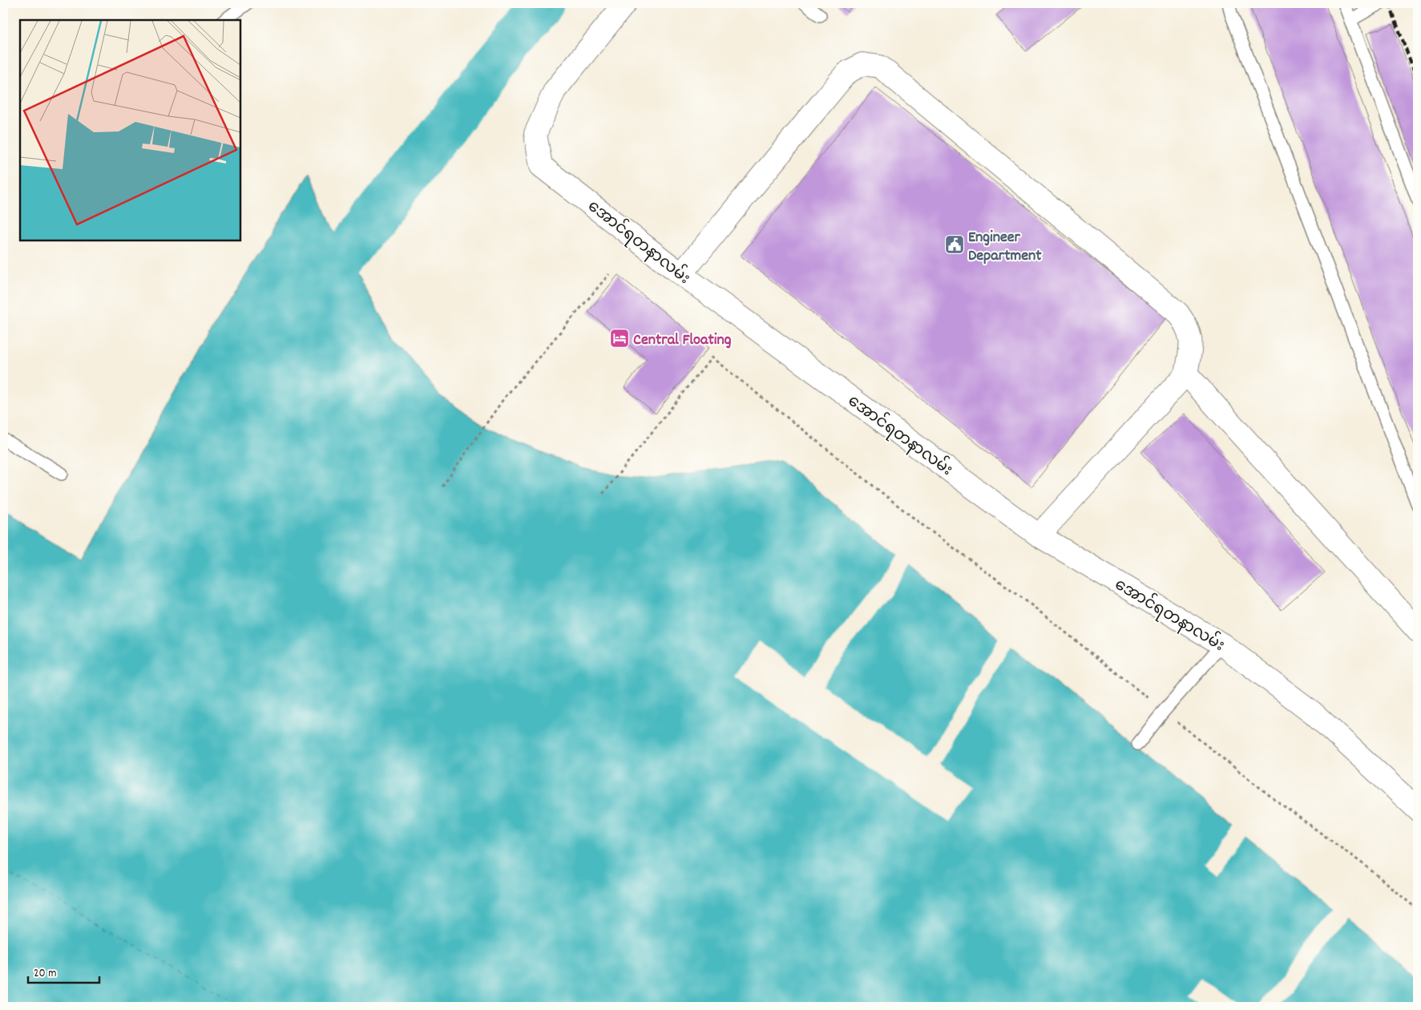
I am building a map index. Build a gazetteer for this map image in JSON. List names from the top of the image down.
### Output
{
  "streets": {
    "street": ["အောင်ရတနာလမ်း"]
  },
  "places": {
    "public building": ["Engineer Department"],
    "hotel": ["Central Floating"]
  },
  "scale_bar": "20 m"
}
